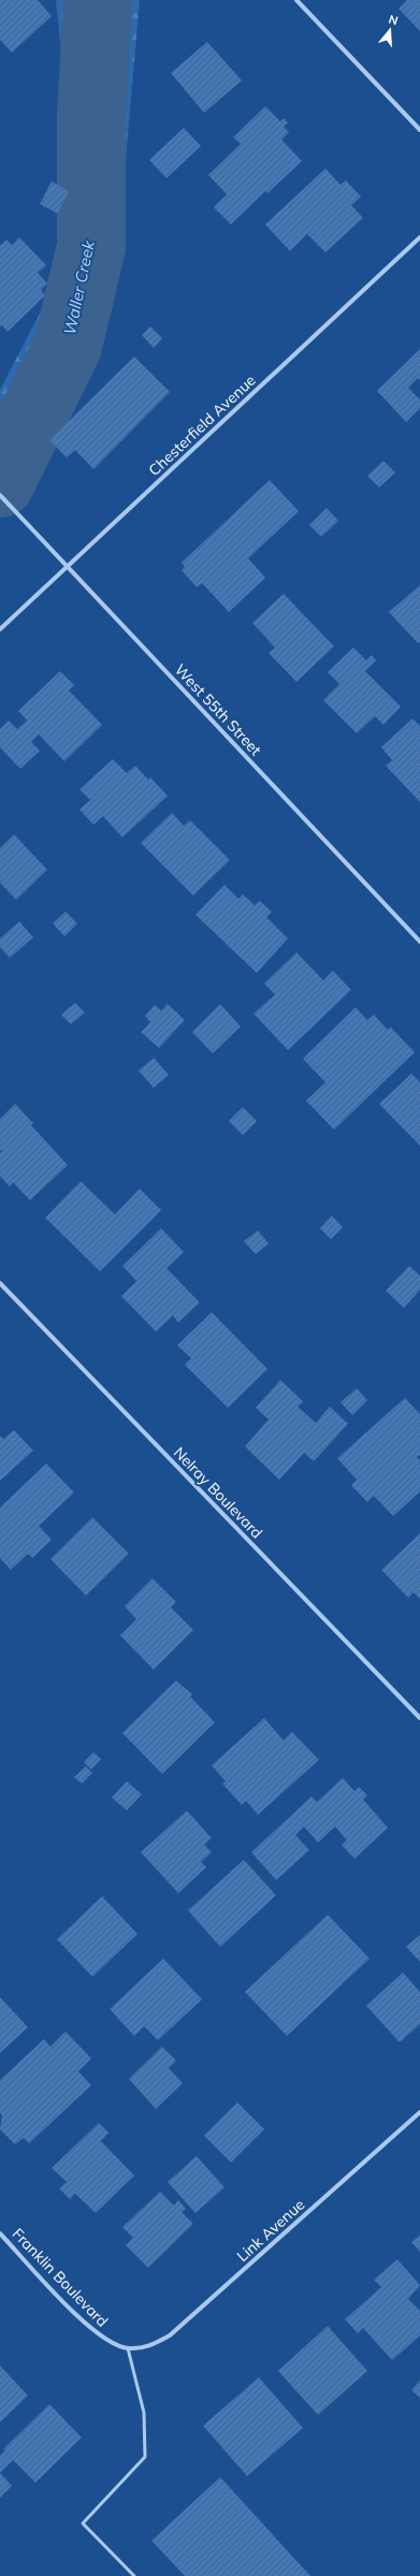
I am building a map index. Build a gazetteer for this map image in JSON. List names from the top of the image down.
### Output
{
  "streets": {
    "street": [
      "Chesterfield Avenue",
      "West 55th Street",
      "Nelray Boulevard",
      "Link Avenue",
      "Franklin Boulevard"
    ]
  },
  "crossings": [
    ["Chesterfield Avenue", "West 55th Street"],
    ["Link Avenue", "Franklin Boulevard"]
  ],
  "water": ["Waller Creek"],
  "north": "top"
}
